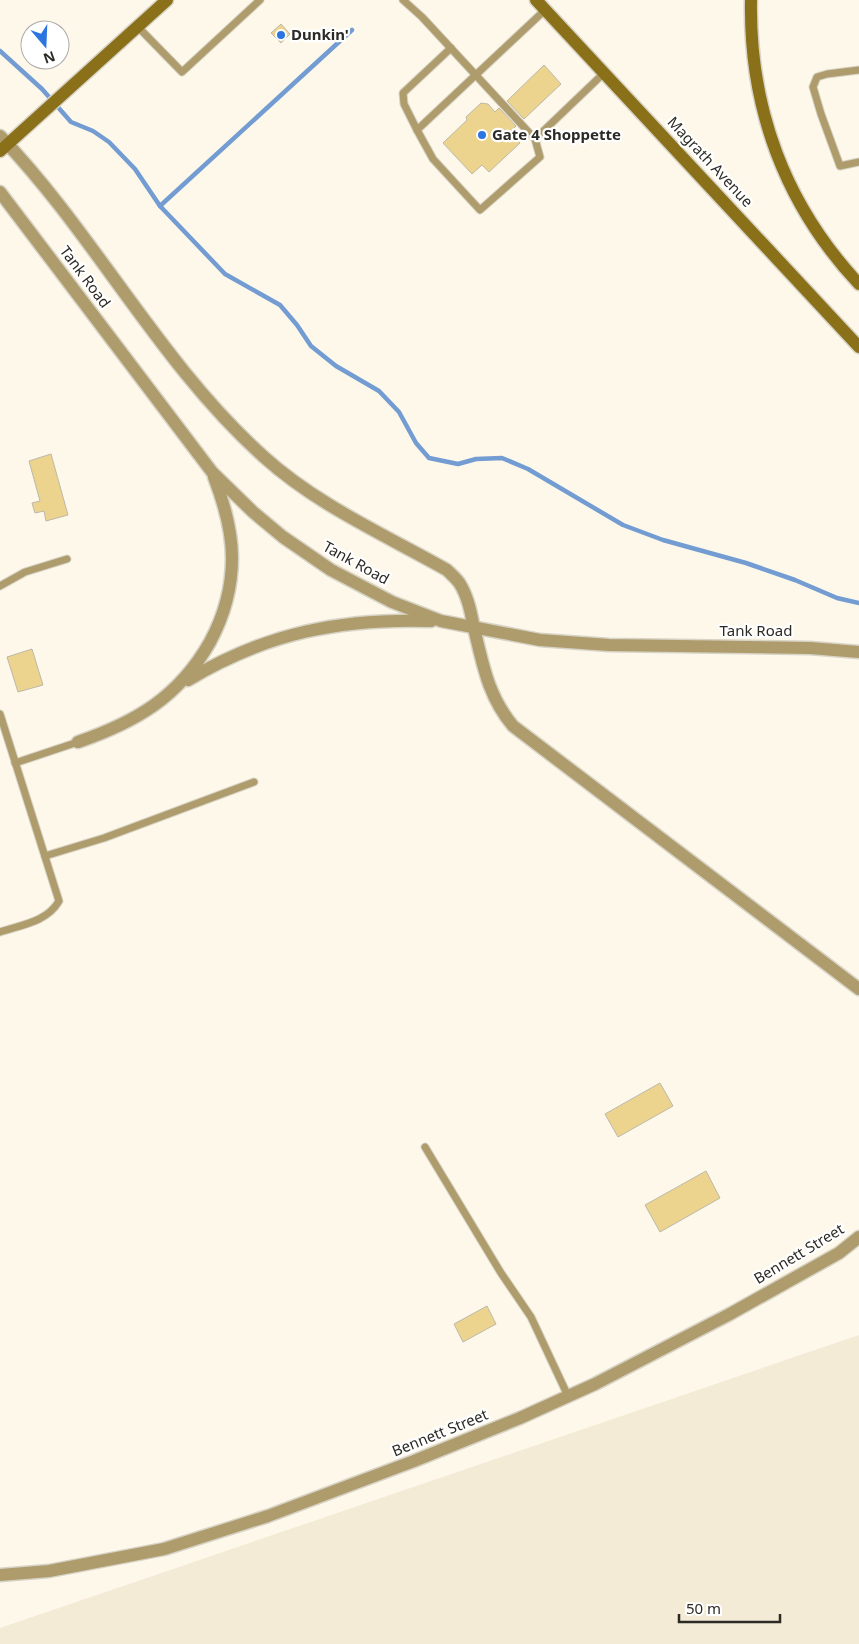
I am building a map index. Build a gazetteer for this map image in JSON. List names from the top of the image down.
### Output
{
  "streets": {
    "main road": ["Magrath Avenue"],
    "street": ["Tank Road", "Bennett Street"]
  },
  "places": ["Dunkin'", "Gate 4 Shoppette"],
  "scale_bar": "50 m",
  "north": "bottom"
}
